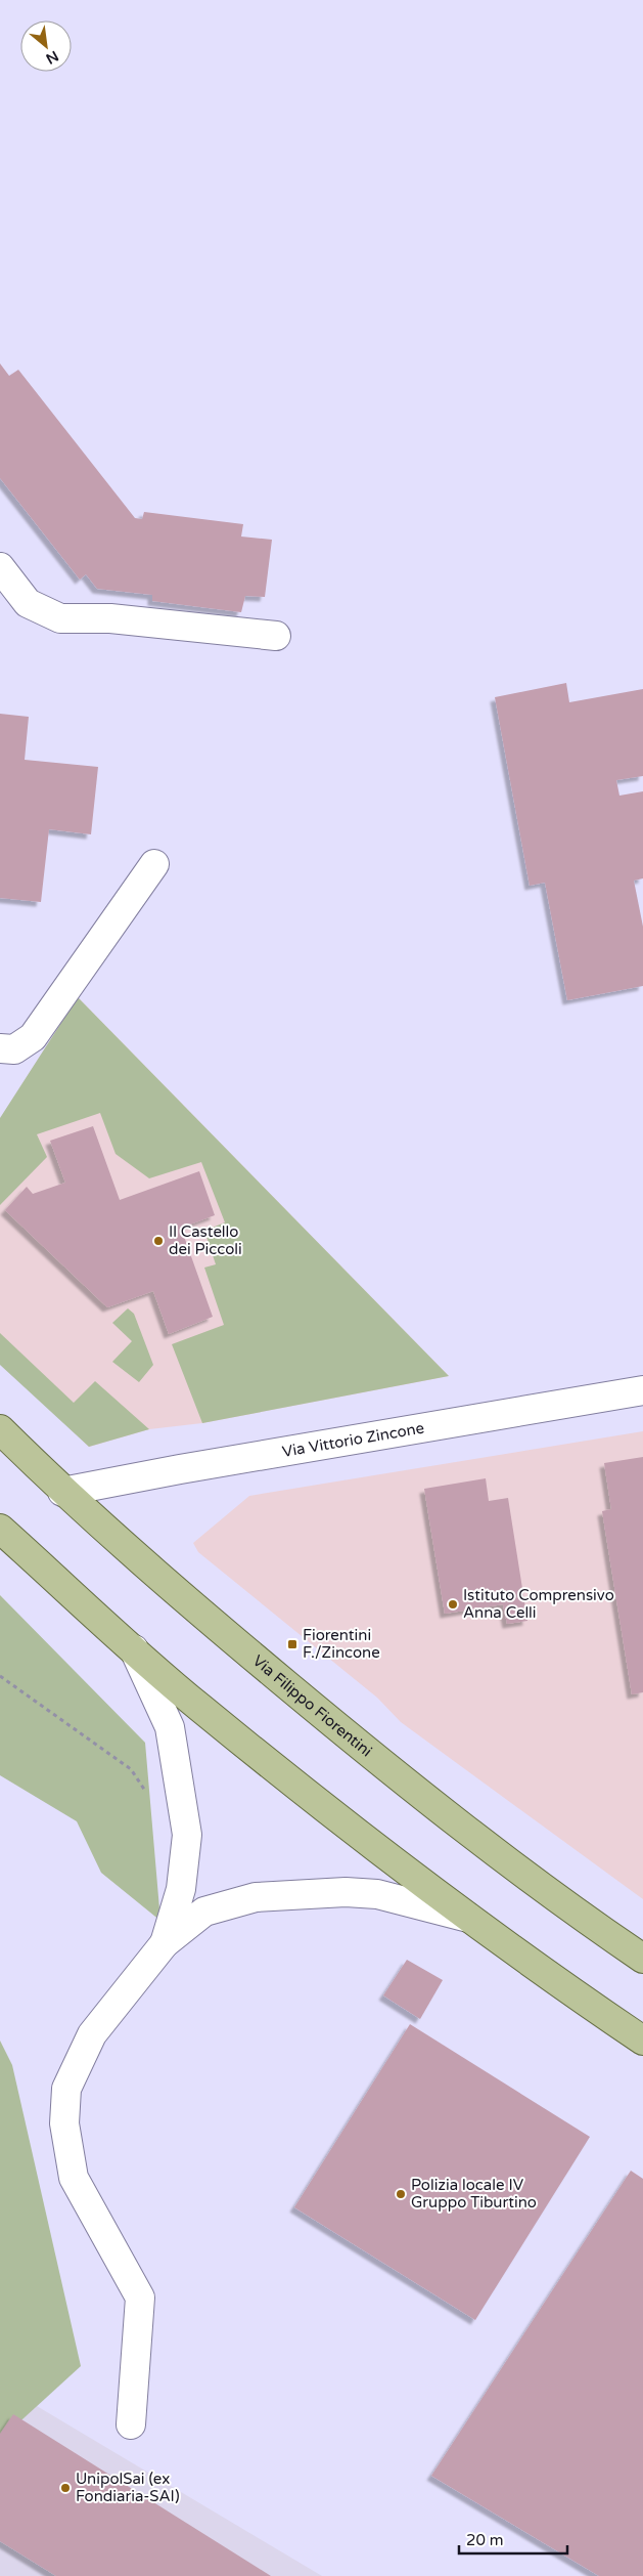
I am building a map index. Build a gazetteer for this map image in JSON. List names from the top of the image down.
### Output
{
  "streets": {
    "main road": ["Via Filippo Fiorentini"],
    "street": ["Via Vittorio Zincone"]
  },
  "crossings": [
    ["Via Vittorio Zincone", "Via Filippo Fiorentini"]
  ],
  "places": {
    "other": [
      "Il Castello dei Piccoli",
      "Istituto Comprensivo Anna Celli",
      "Polizia locale IV Gruppo Tiburtino",
      "UnipolSai (ex Fondiaria-SAI)"
    ],
    "transit": ["Fiorentini F./Zincone"]
  },
  "scale_bar": "20 m",
  "north": "bottom right"
}
